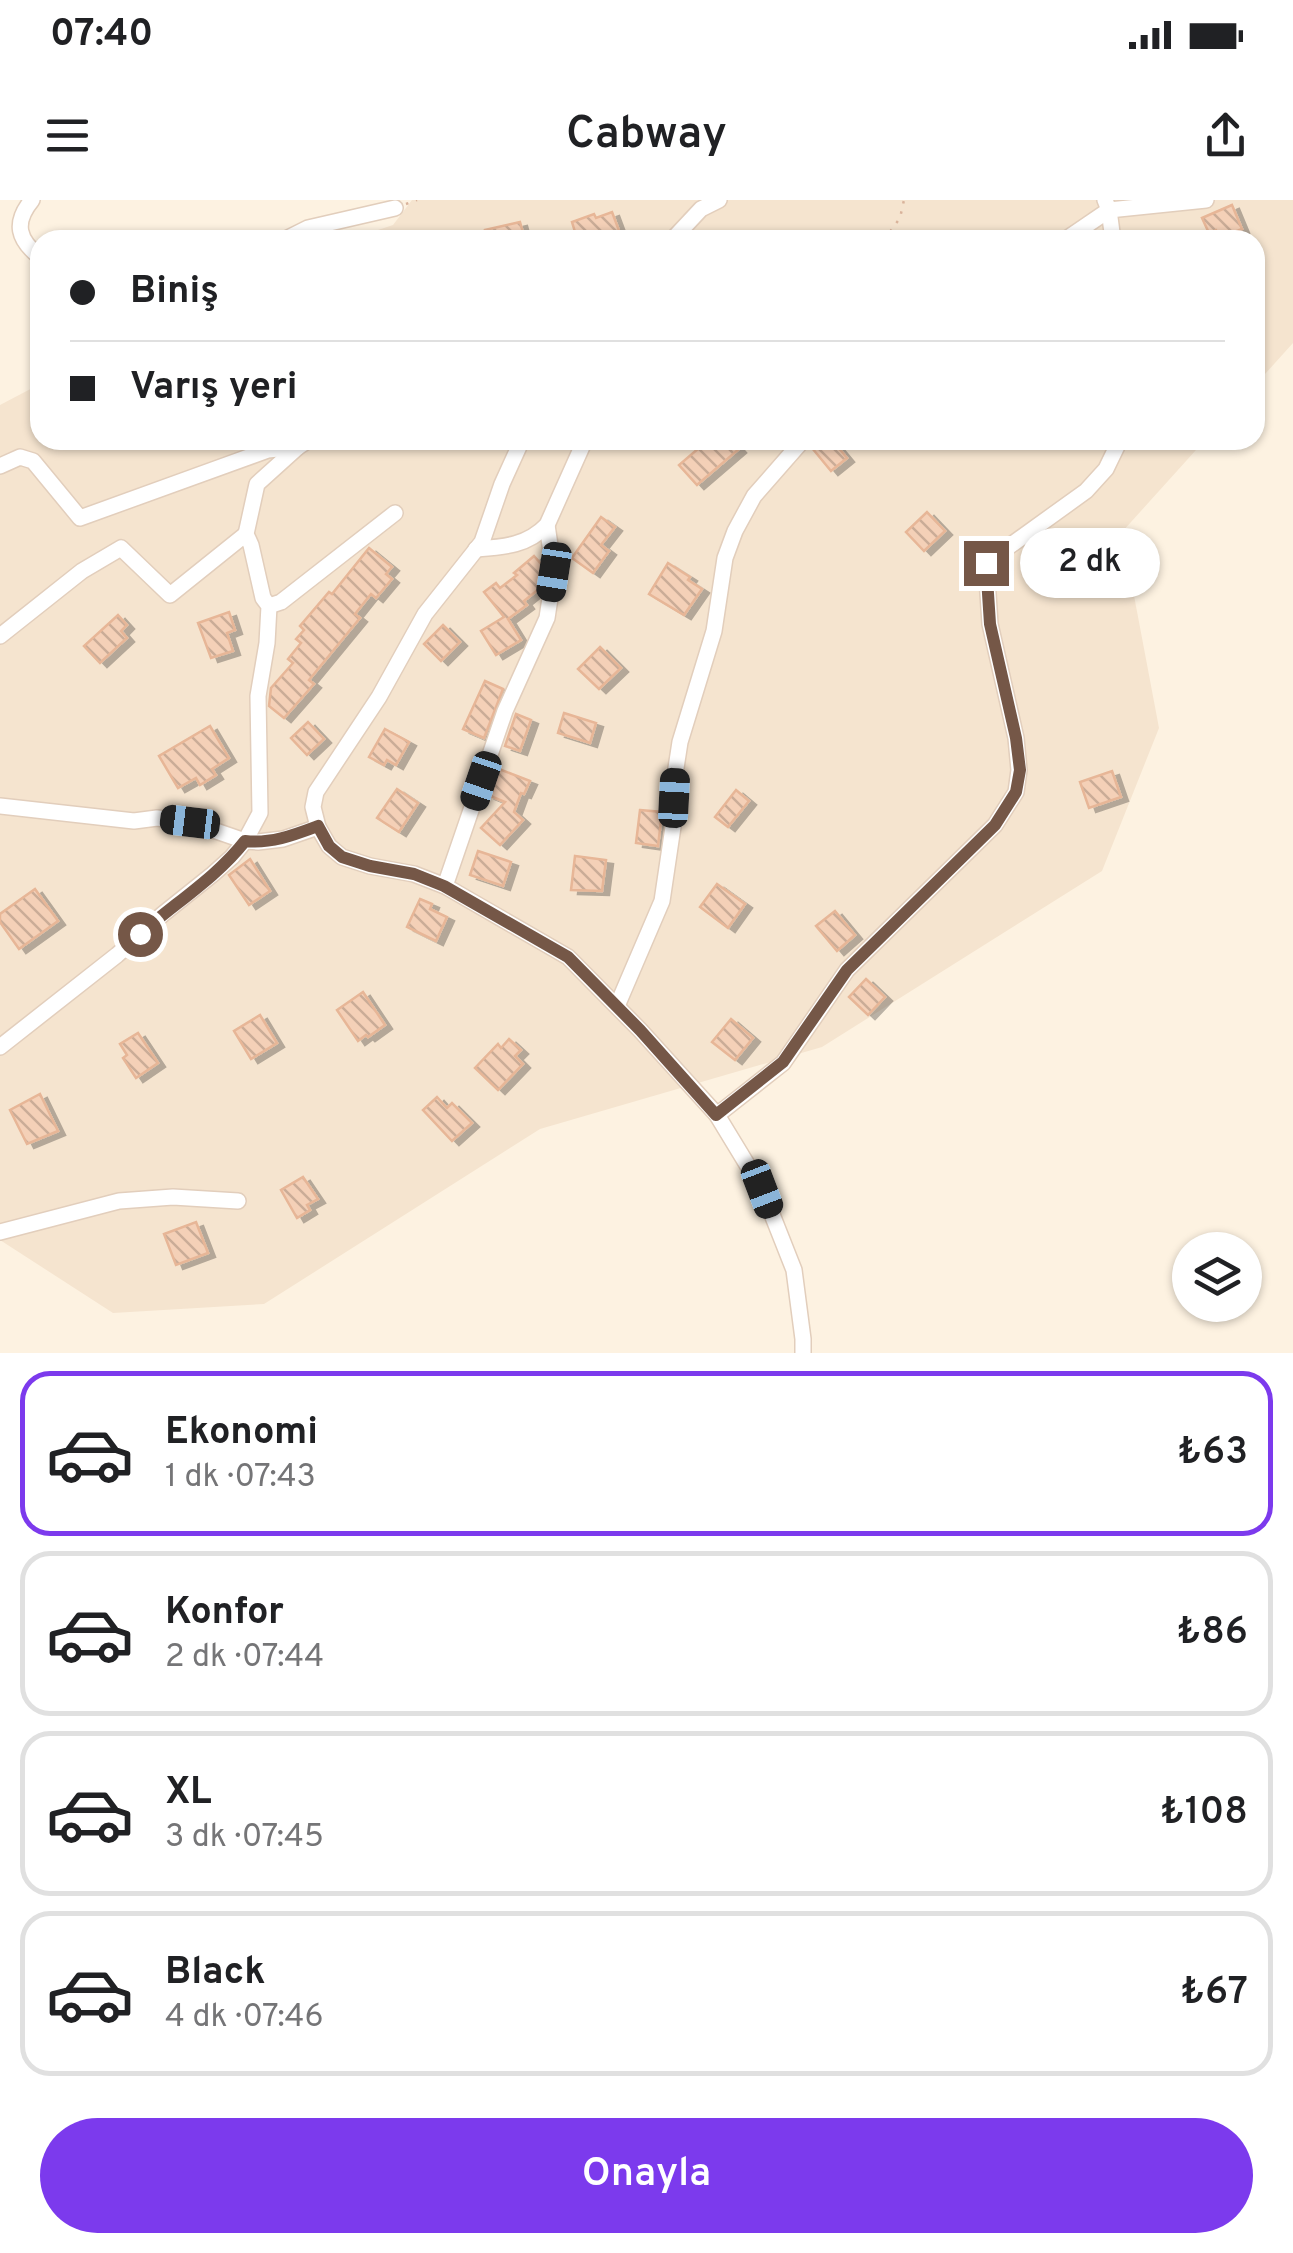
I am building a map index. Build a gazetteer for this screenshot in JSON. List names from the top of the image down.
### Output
{
  "page": {
    "status": "07:40",
    "header": "Cabway",
    "banner": ["Biniş", "Varış yeri"],
    "bubble": "2 dk",
    "list": [
      {
        "name": "Ekonomi",
        "note": "1 dk · 07:43",
        "value": "₺63"
      },
      {
        "name": "Konfor",
        "note": "2 dk · 07:44",
        "value": "₺86"
      },
      {
        "name": "XL",
        "note": "3 dk · 07:45",
        "value": "₺108"
      },
      {
        "name": "Black",
        "note": "4 dk · 07:46",
        "value": "₺67"
      }
    ],
    "buttons": "Onayla"
  }
}
